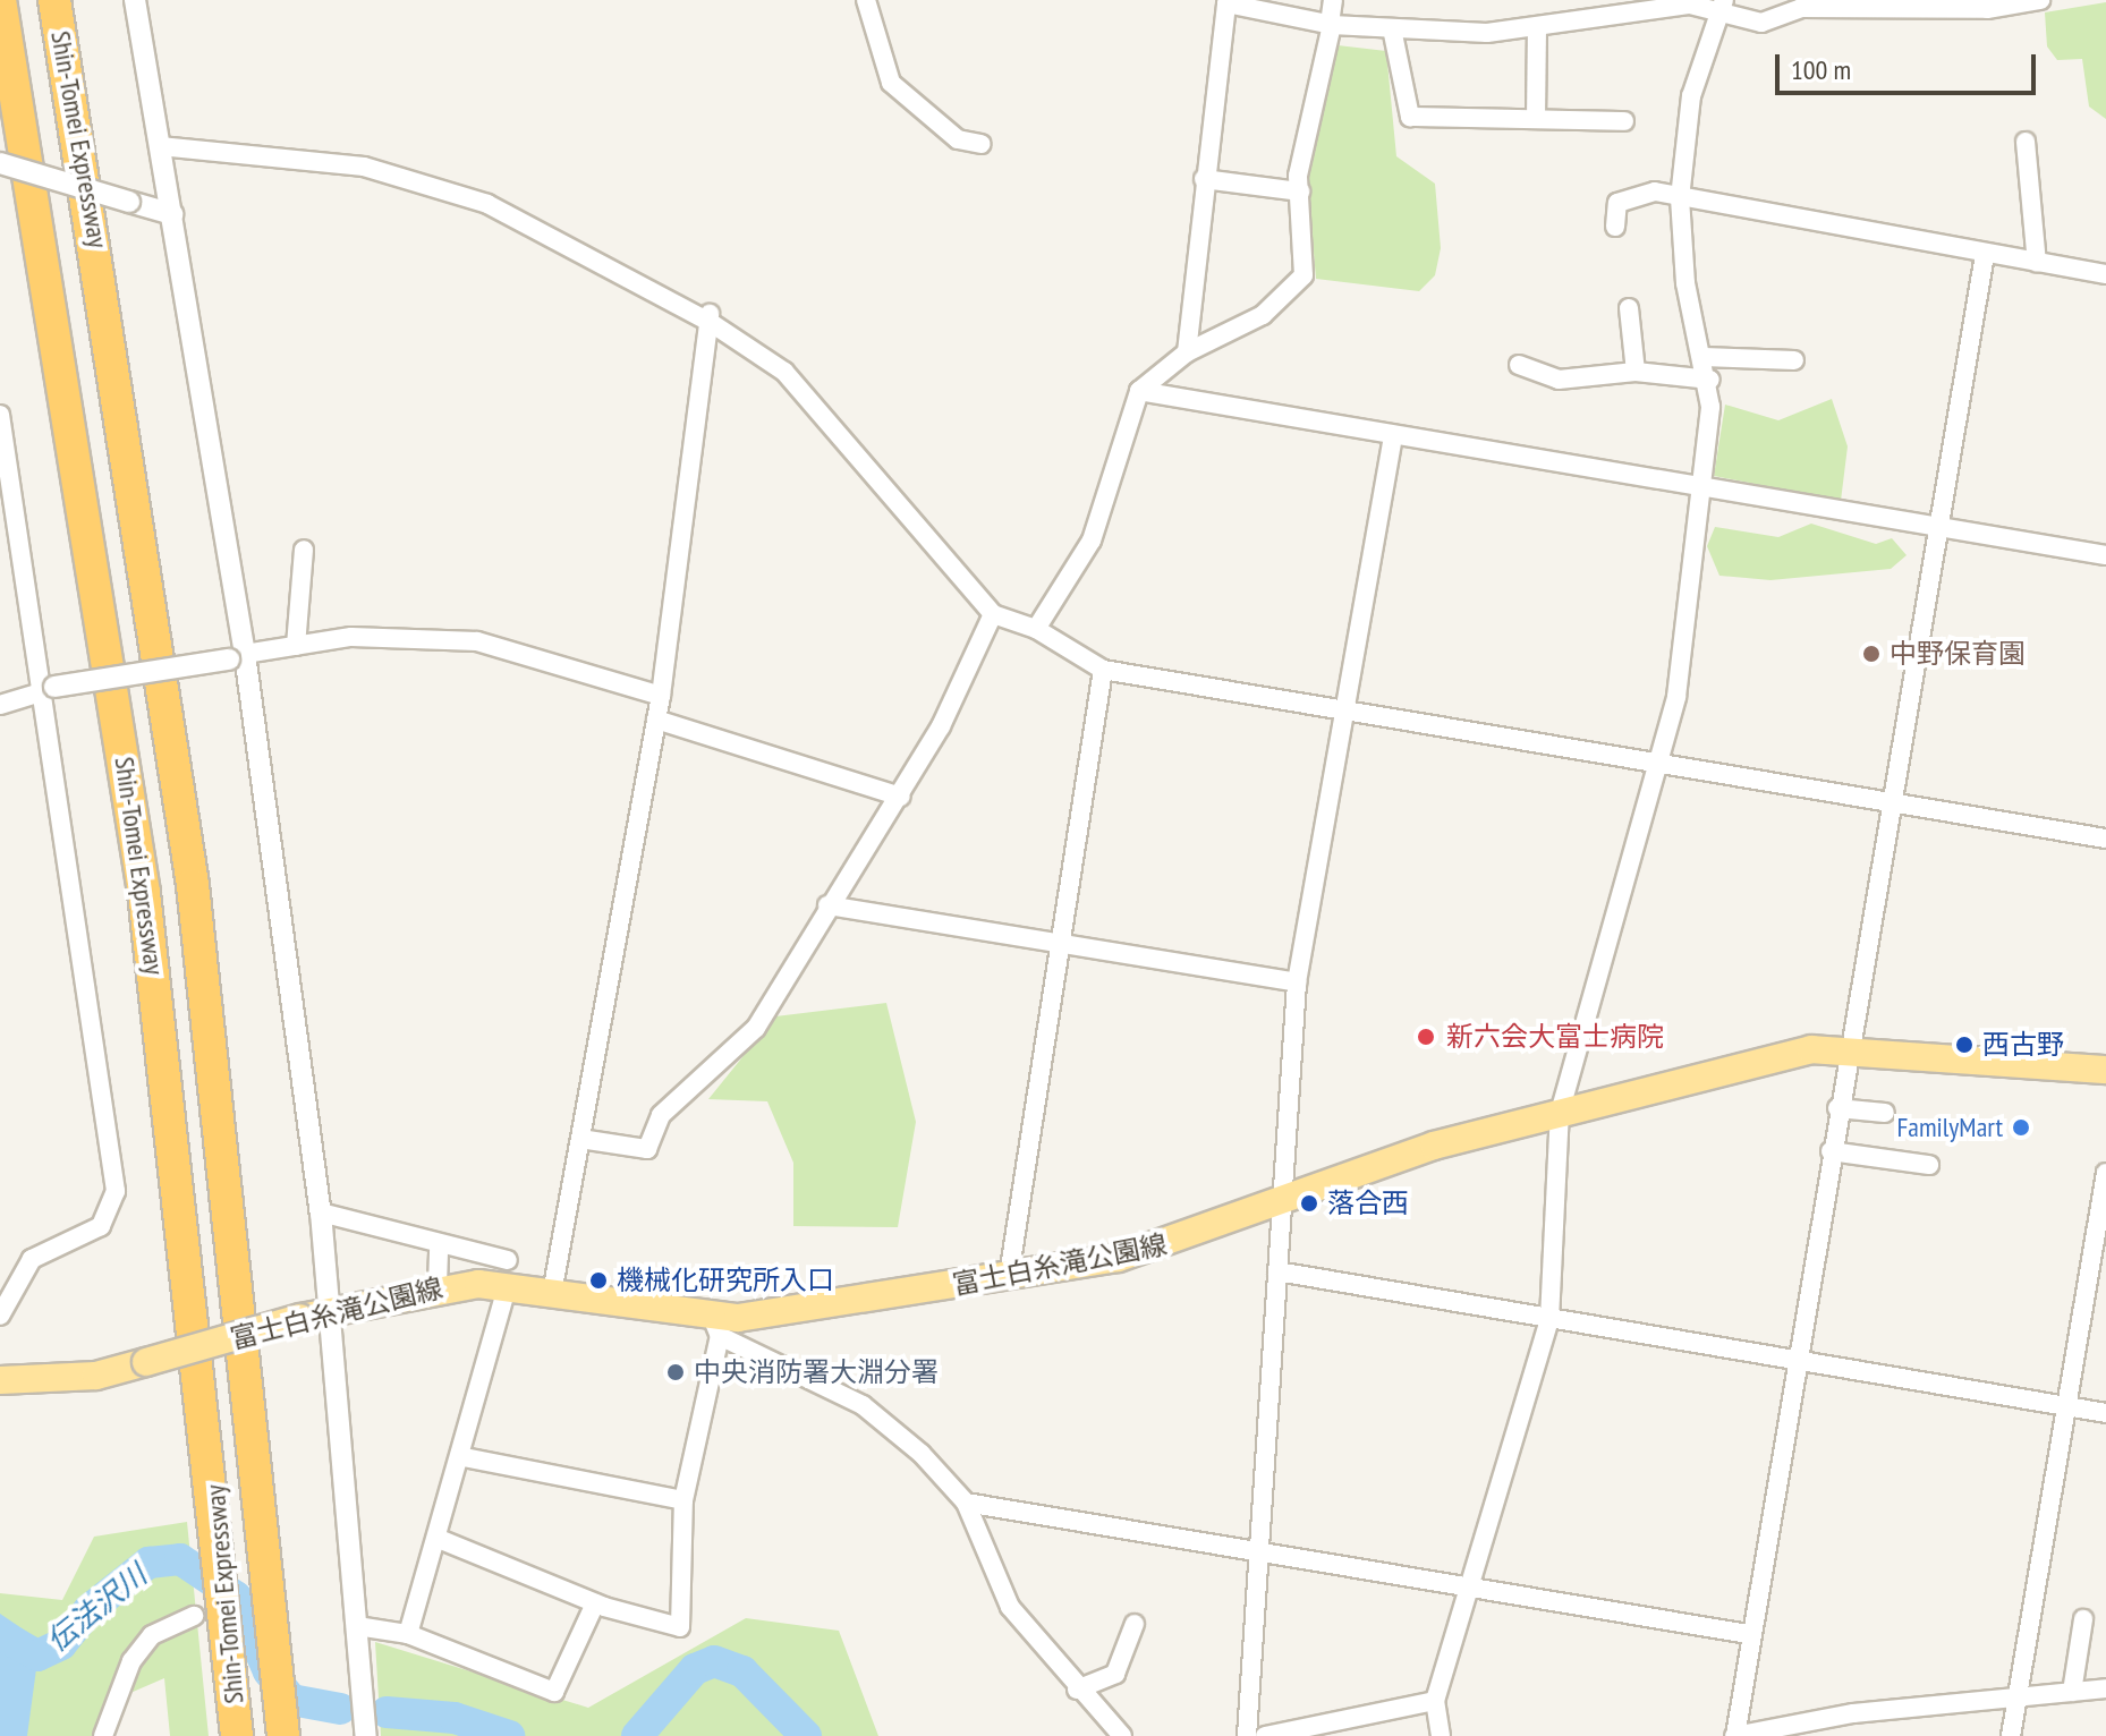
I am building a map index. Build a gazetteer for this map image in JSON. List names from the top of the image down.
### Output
{
  "streets": {
    "highway": ["Shin-Tomei Expressway"],
    "main road": ["富士白糸滝公園線"]
  },
  "water": ["伝法沢川"],
  "places": [
    "中野保育園",
    "新六会大富士病院",
    "西古野",
    "FamilyMart",
    "落合西",
    "機械化研究所入口",
    "中央消防署大淵分署"
  ],
  "scale_bar": "100 m"
}
